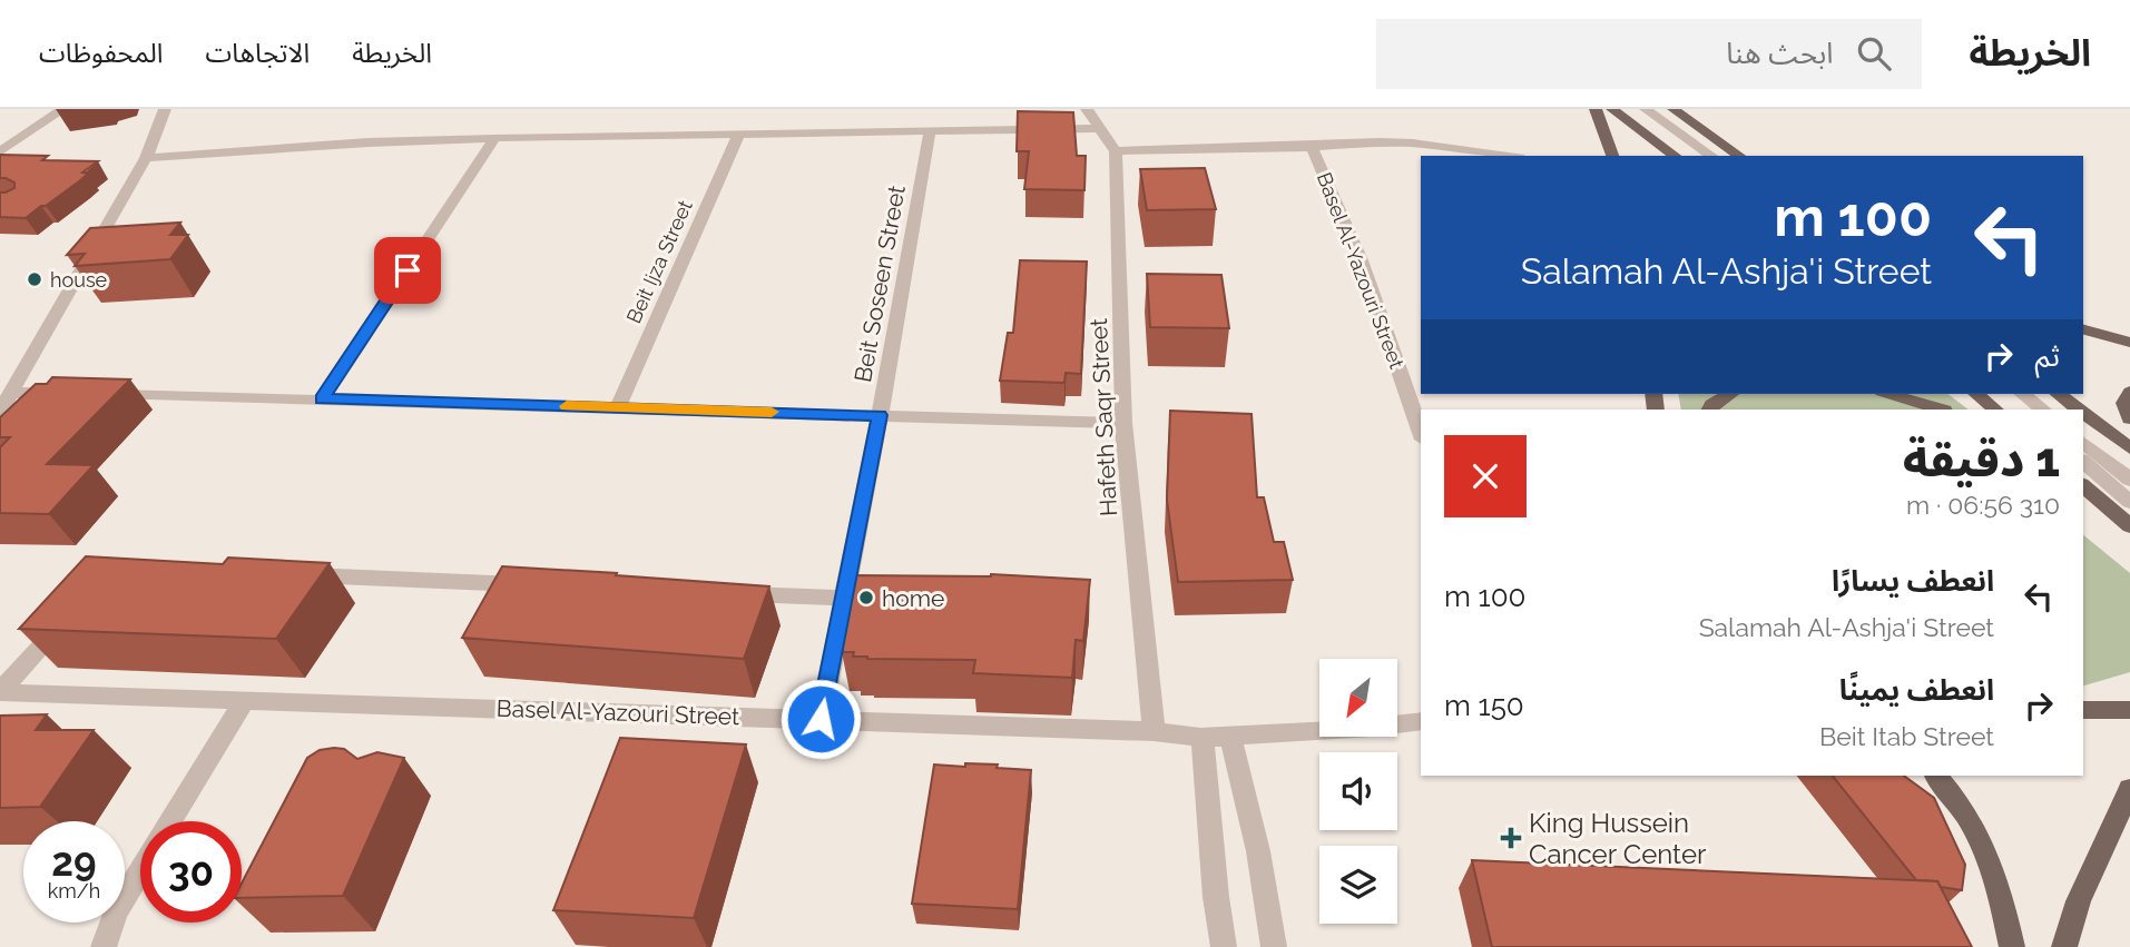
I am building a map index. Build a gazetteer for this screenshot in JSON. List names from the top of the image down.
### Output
{
  "streets": {
    "street": [
      "Beit Ijza Street",
      "Basel Al-Yazouri Street",
      "Beit Soseen Street",
      "Hafeth Saqr Street"
    ]
  },
  "crossings": [
    ["Basel Al-Yazouri Street", "Beit Soseen Street"],
    ["Basel Al-Yazouri Street", "Hafeth Saqr Street"]
  ],
  "places": {
    "other": ["house", "home"],
    "health": ["King Hussein Cancer Center"]
  },
  "north": "bottom left",
  "page": {
    "header": "الخريطة",
    "search": "ابحث هنا",
    "nav": ["الخريطة", "الاتجاهات", "المحفوظات"],
    "turn": ["100 m", "Salamah Al-Ashja'i Street"],
    "then": "ثم",
    "heading": ["1 دقيقة", "310 m · 06:56"],
    "list": [
      {
        "name": "انعطف يسارًا",
        "note": "Salamah Al-Ashja'i Street",
        "value": "100 m"
      },
      {
        "name": "انعطف يمينًا",
        "note": "Beit Itab Street",
        "value": "150 m"
      }
    ],
    "speed": "29 km/h",
    "limit": "30"
  }
}
